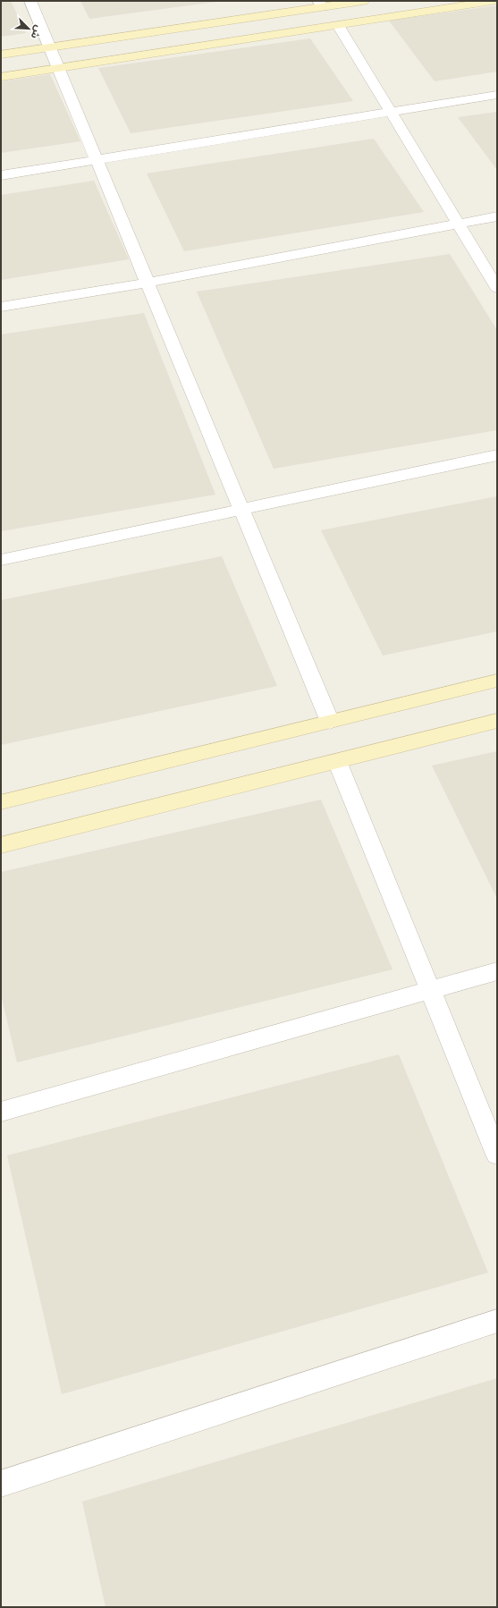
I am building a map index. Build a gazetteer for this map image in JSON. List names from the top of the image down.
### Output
{
  "north": "bottom right"
}
